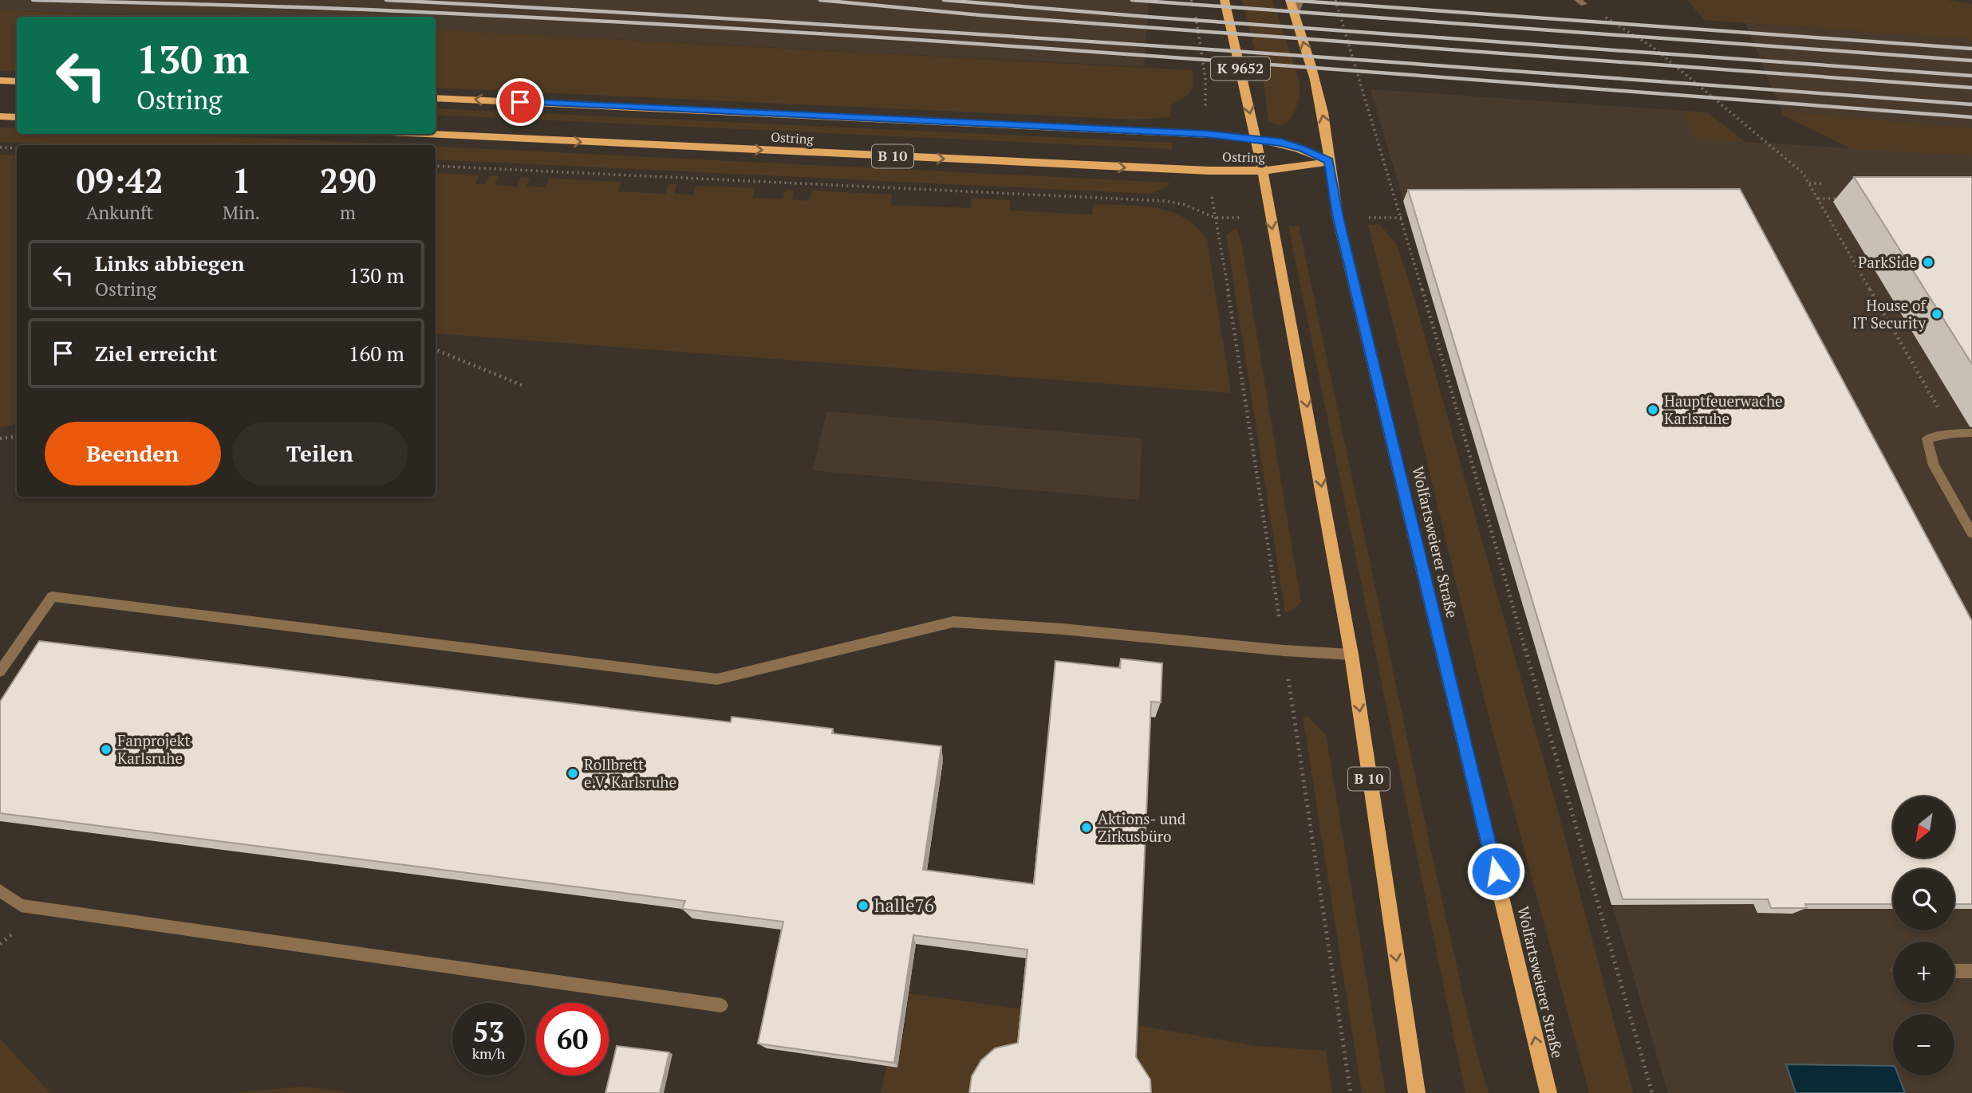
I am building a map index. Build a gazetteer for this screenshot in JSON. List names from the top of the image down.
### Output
{
  "streets": {
    "main road": [
      "K 9652",
      "Ostring",
      "B 10",
      "Wolfartsweierer Straße"
    ]
  },
  "crossings": [
    ["K 9652", "Ostring"],
    ["K 9652", "B 10"],
    ["Ostring", "B 10"],
    ["Ostring", "Wolfartsweierer Straße"]
  ],
  "places": [
    "ParkSide",
    "House of IT Security",
    "Hauptfeuerwache Karlsruhe",
    "Fanprojekt Karlsruhe",
    "Rollbrett e.V. Karlsruhe",
    "Aktions- und Zirkusbüro",
    "halle76"
  ],
  "north": "bottom left",
  "page": {
    "turn": ["130 m", "Ostring"],
    "eta": [
      "09:42",
      "Ankunft",
      "1",
      "Min.",
      "290",
      "m"
    ],
    "list": [
      {
        "name": "Links abbiegen",
        "note": "Ostring",
        "value": "130 m"
      },
      {
        "name": "Ziel erreicht",
        "value": "160 m"
      }
    ],
    "buttons": ["Beenden", "Teilen"],
    "map_buttons": ["+", "−"],
    "speed": "53 km/h",
    "limit": "60"
  }
}
